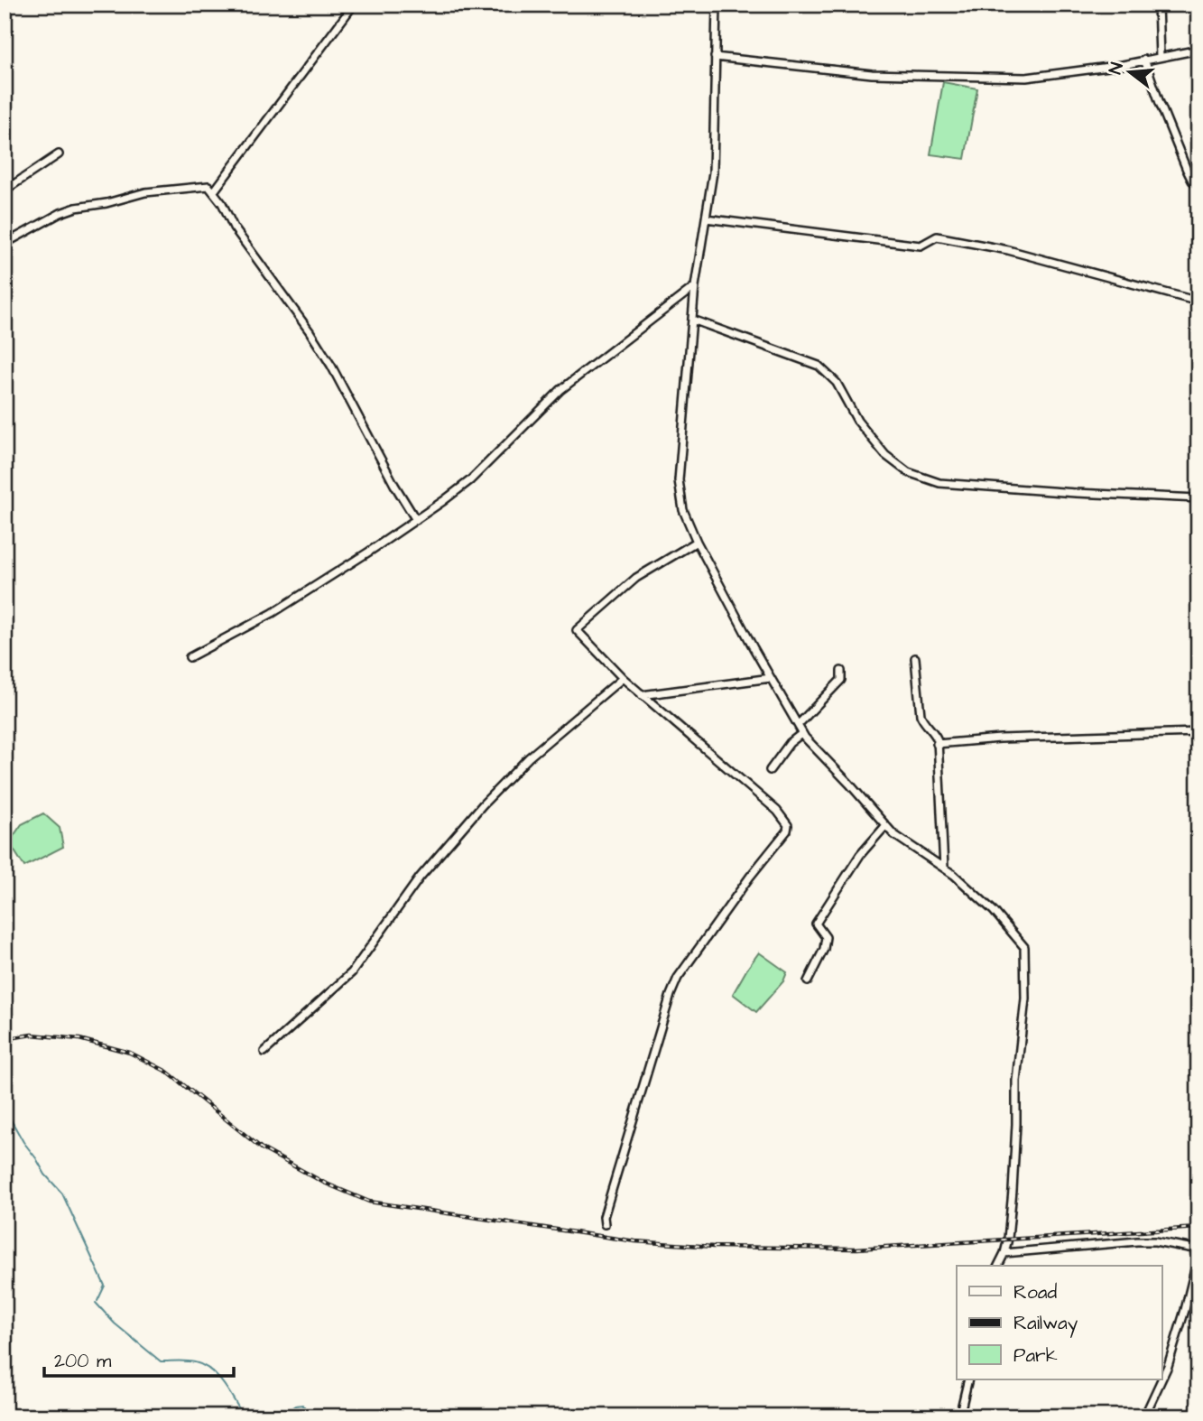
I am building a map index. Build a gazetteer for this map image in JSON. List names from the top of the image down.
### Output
{
  "legend": ["Road", "Railway", "Park"],
  "scale_bar": "200 m",
  "north": "left"
}
